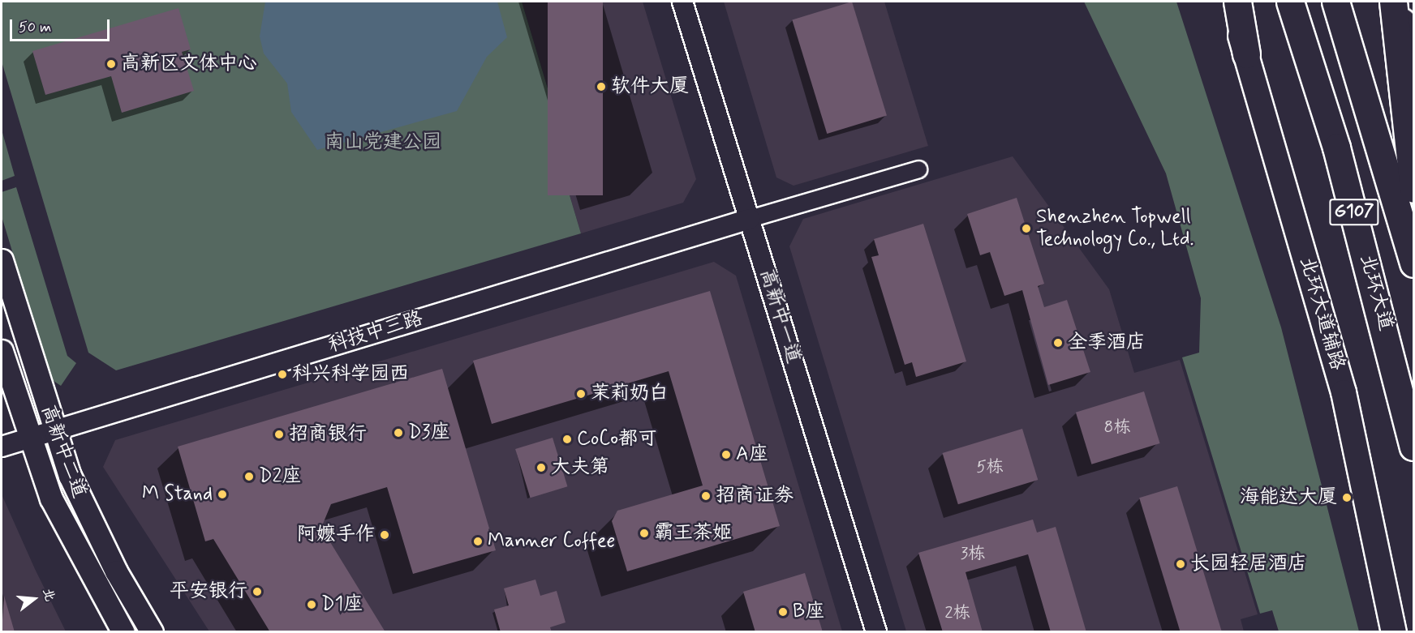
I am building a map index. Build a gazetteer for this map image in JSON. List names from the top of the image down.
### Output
{
  "streets": {
    "highway": ["G107", "北环大道"],
    "main road": ["北环大道辅路", "高新中二道"],
    "street": ["高新中一道", "科技中三路"]
  },
  "crossings": [
    ["高新中一道", "科技中三路"],
    ["科技中三路", "高新中二道"]
  ],
  "parks": ["南山党建公园"],
  "places": [
    "高新区文体中心",
    "软件大厦",
    "Shenzhen Topwell Technology Co., Ltd.",
    "全季酒店",
    "科兴科学园西",
    "茉莉奶白",
    "D3座",
    "招商银行",
    "CoCo都可",
    "A座",
    "大夫第",
    "D2座",
    "M Stand",
    "招商证券",
    "海能达大厦",
    "霸王茶姬",
    "阿嬷手作",
    "Manner Coffee",
    "长园轻居酒店",
    "平安银行",
    "D1座",
    "B座"
  ],
  "house_numbers": [
    "8栋",
    "5栋",
    "3栋",
    "2栋"
  ],
  "scale_bar": "50 m",
  "north": "right"
}
